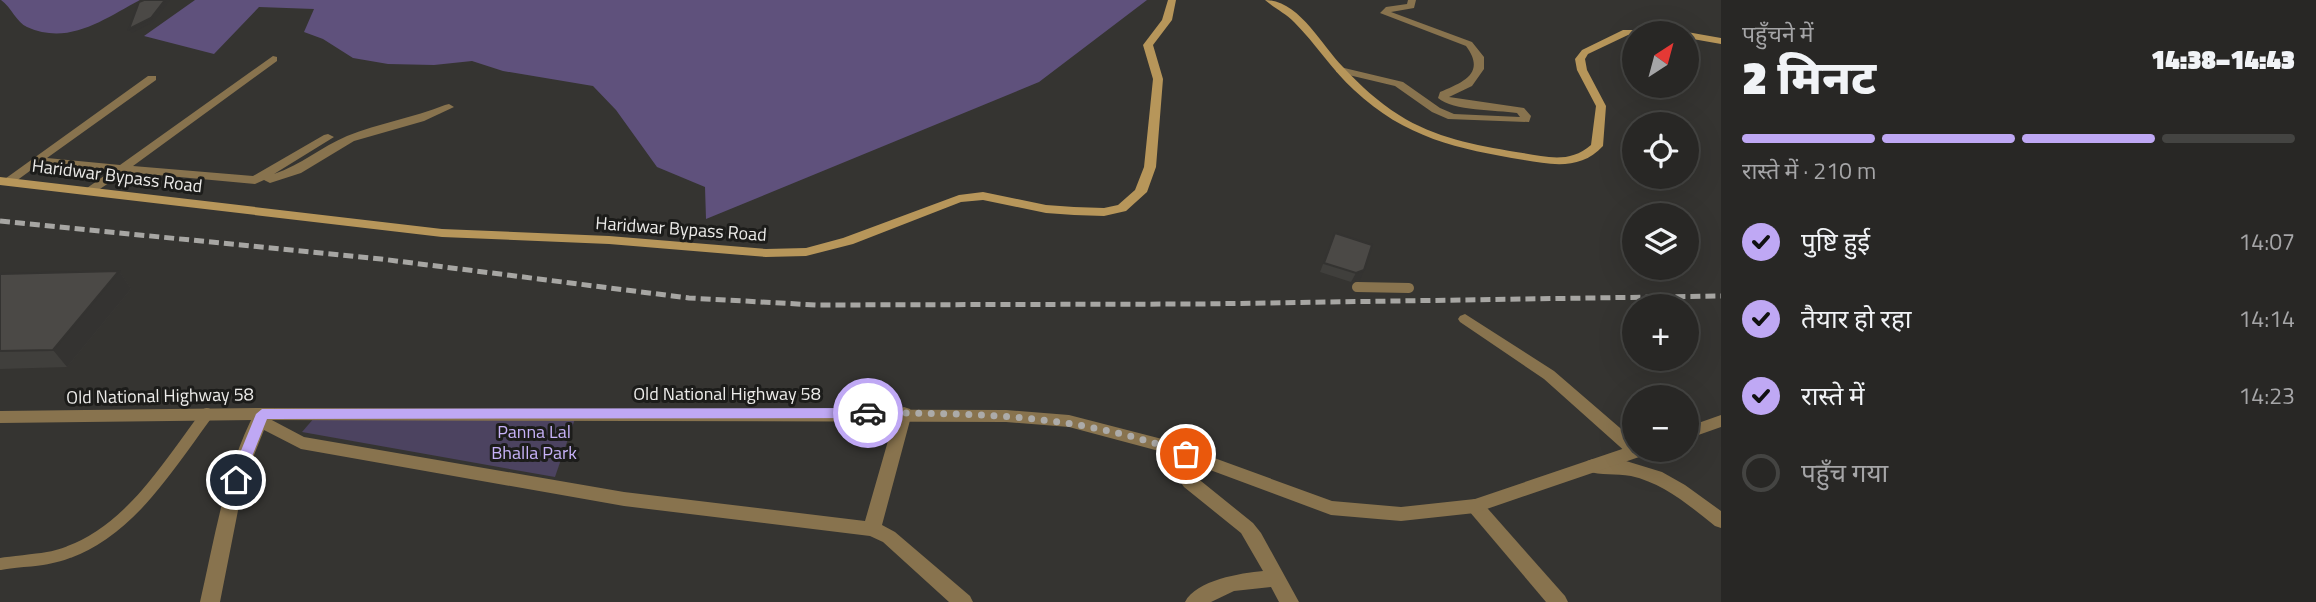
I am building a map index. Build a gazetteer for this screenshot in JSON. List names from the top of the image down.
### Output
{
  "streets": {
    "main road": ["Haridwar Bypass Road"],
    "street": ["Old National Highway 58"]
  },
  "parks": ["Panna Lal Bhalla Park"],
  "north": "top right",
  "page": {
    "heading": ["2 मिनट", "पहुँचने में", "14:38–14:43"],
    "map_buttons": ["+", "−"],
    "bar": "रास्ते में · 210 m",
    "list": [
      ["पुष्टि हुई", "14:07"],
      ["तैयार हो रहा", "14:14"],
      ["रास्ते में", "14:23"],
      "पहुँच गया"
    ]
  }
}
